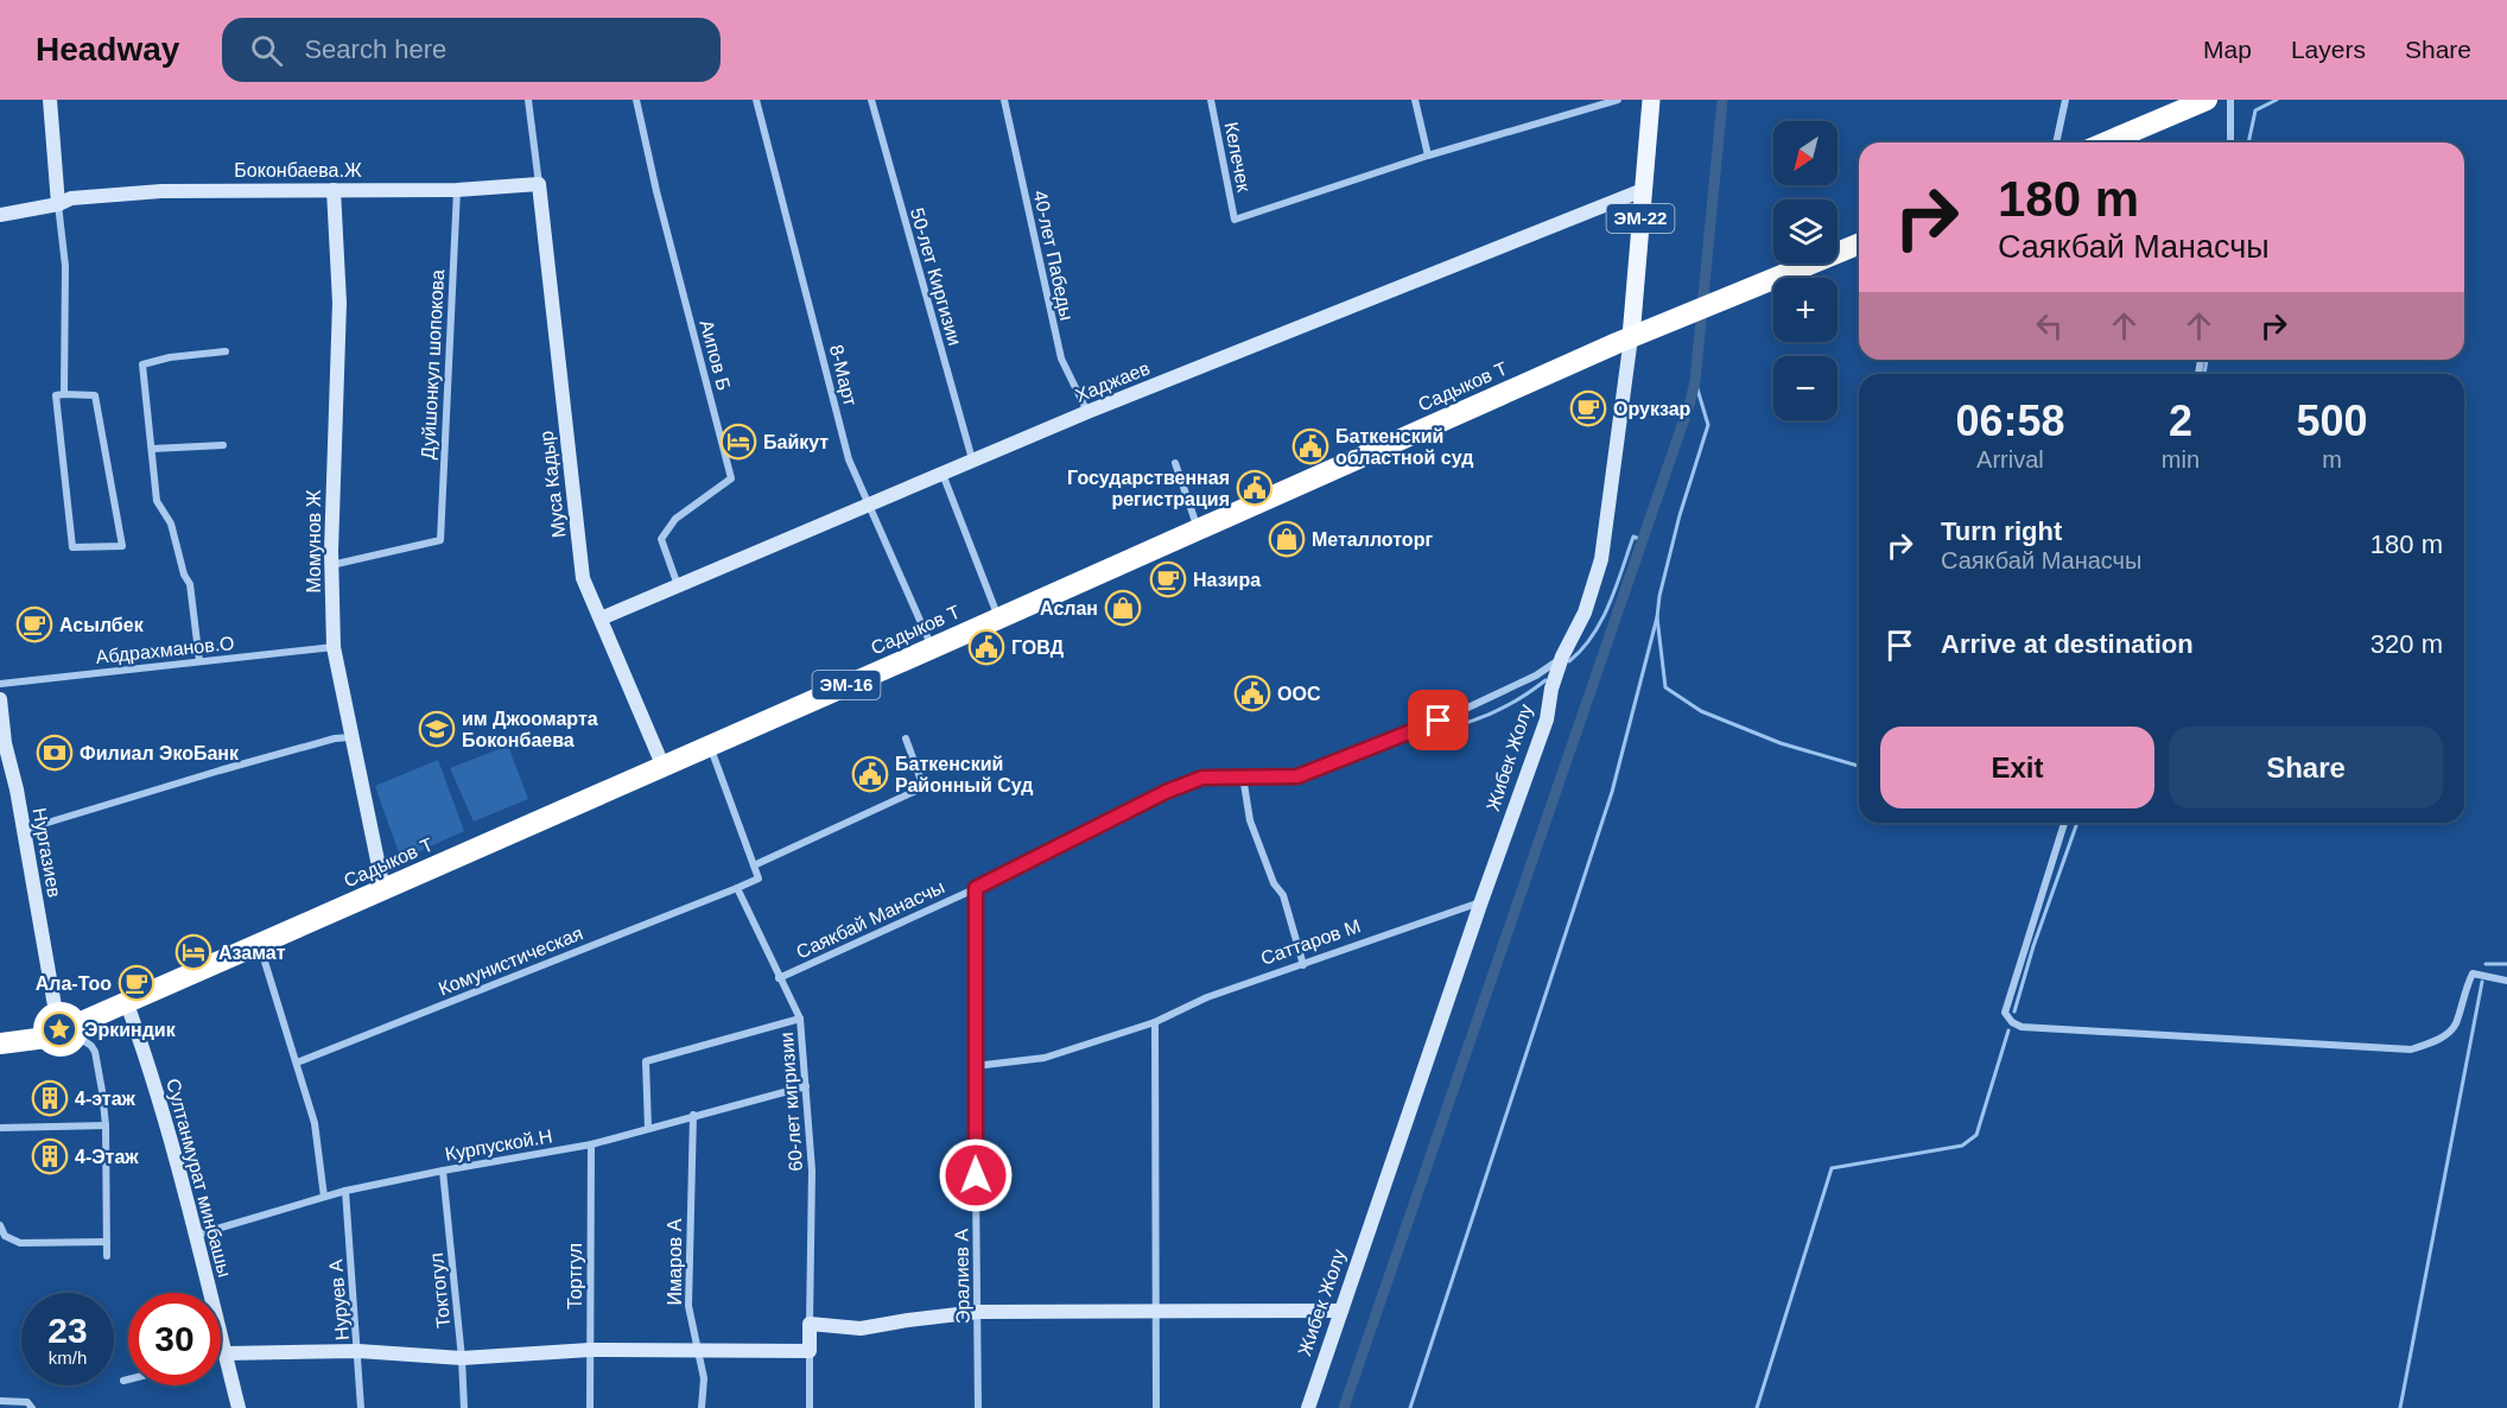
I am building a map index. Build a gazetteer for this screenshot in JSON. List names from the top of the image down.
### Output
{
  "streets": {
    "highway": ["Садыков Т", "ЭМ-16"],
    "main road": ["ЭМ-22", "Жибек Жолу"],
    "street": [
      "Келечек",
      "Боконбаева.Ж",
      "40-лет Пабеды",
      "50-лет Киргизии",
      "Аипов Б",
      "Дуйшонкул шопокова",
      "8-Март",
      "Хаджаев",
      "Муса Кадыр",
      "Момунов Ж",
      "Абдрахманов.О",
      "Нургазиев",
      "Саякбай Манасчы",
      "Саттаров М",
      "Комунистическая",
      "60-лет кигризии",
      "Курпуской.Н",
      "Султанмурат минбашы",
      "Имаров А",
      "Тортгул",
      "Эралиев А",
      "Токтогул",
      "Нуруев А"
    ]
  },
  "crossings": [
    ["Боконбаева.Ж", "Дуйшонкул шопокова"],
    ["Боконбаева.Ж", "Муса Кадыр"],
    ["Боконбаева.Ж", "Момунов Ж"],
    ["40-лет Пабеды", "Хаджаев"],
    ["50-лет Киргизии", "Хаджаев"],
    ["Аипов Б", "Хаджаев"],
    ["Дуйшонкул шопокова", "Момунов Ж"],
    ["8-Март", "Хаджаев"],
    ["8-Март", "Садыков Т"],
    ["Хаджаев", "Муса Кадыр"],
    ["Хаджаев", "Жибек Жолу"],
    ["Садыков Т", "Муса Кадыр"],
    ["Садыков Т", "Момунов Ж"],
    ["Садыков Т", "ЭМ-16"],
    ["Садыков Т", "Жибек Жолу"],
    ["Садыков Т", "Нургазиев"],
    ["Садыков Т", "Султанмурат минбашы"],
    ["Момунов Ж", "Абдрахманов.О"],
    ["ЭМ-16", "Жибек Жолу"],
    ["ЭМ-16", "Нургазиев"],
    ["Жибек Жолу", "Саякбай Манасчы"],
    ["Жибек Жолу", "Саттаров М"],
    ["Саякбай Манасчы", "60-лет кигризии"],
    ["Саякбай Манасчы", "Эралиев А"],
    ["Саттаров М", "Эралиев А"],
    ["Комунистическая", "60-лет кигризии"],
    ["60-лет кигризии", "Курпуской.Н"],
    ["Курпуской.Н", "Султанмурат минбашы"],
    ["Курпуской.Н", "Имаров А"],
    ["Курпуской.Н", "Тортгул"],
    ["Курпуской.Н", "Токтогул"],
    ["Курпуской.Н", "Нуруев А"]
  ],
  "places": {
    "cafe": [
      "Орукзар",
      "Назира",
      "Асылбек",
      "Ала-Тоо"
    ],
    "hotel": ["Байкут", "Азамат"],
    "public building": [
      "Баткенский областной суд",
      "Государственная регистрация",
      "ГОВД",
      "ООС",
      "Баткенский Районный Суд"
    ],
    "shop": ["Металлоторг", "Аслан"],
    "school or university": ["им Джоомарта Боконбаева"],
    "bank": ["Филиал ЭкоБанк"],
    "place": ["Эркиндик"],
    "building": ["4-этаж", "4-Этаж"]
  },
  "north": "bottom left",
  "page": {
    "header": "Headway",
    "search": "Search here",
    "nav": ["Map", "Layers", "Share"],
    "map_buttons": ["+", "−"],
    "turn": ["180 m", "Саякбай Манасчы"],
    "eta": [
      "06:58",
      "Arrival",
      "2",
      "min",
      "500",
      "m"
    ],
    "list": [
      {
        "name": "Turn right",
        "note": "Саякбай Манасчы",
        "value": "180 m"
      },
      {
        "name": "Arrive at destination",
        "value": "320 m"
      }
    ],
    "buttons": ["Exit", "Share"],
    "speed": "23 km/h",
    "limit": "30"
  }
}
